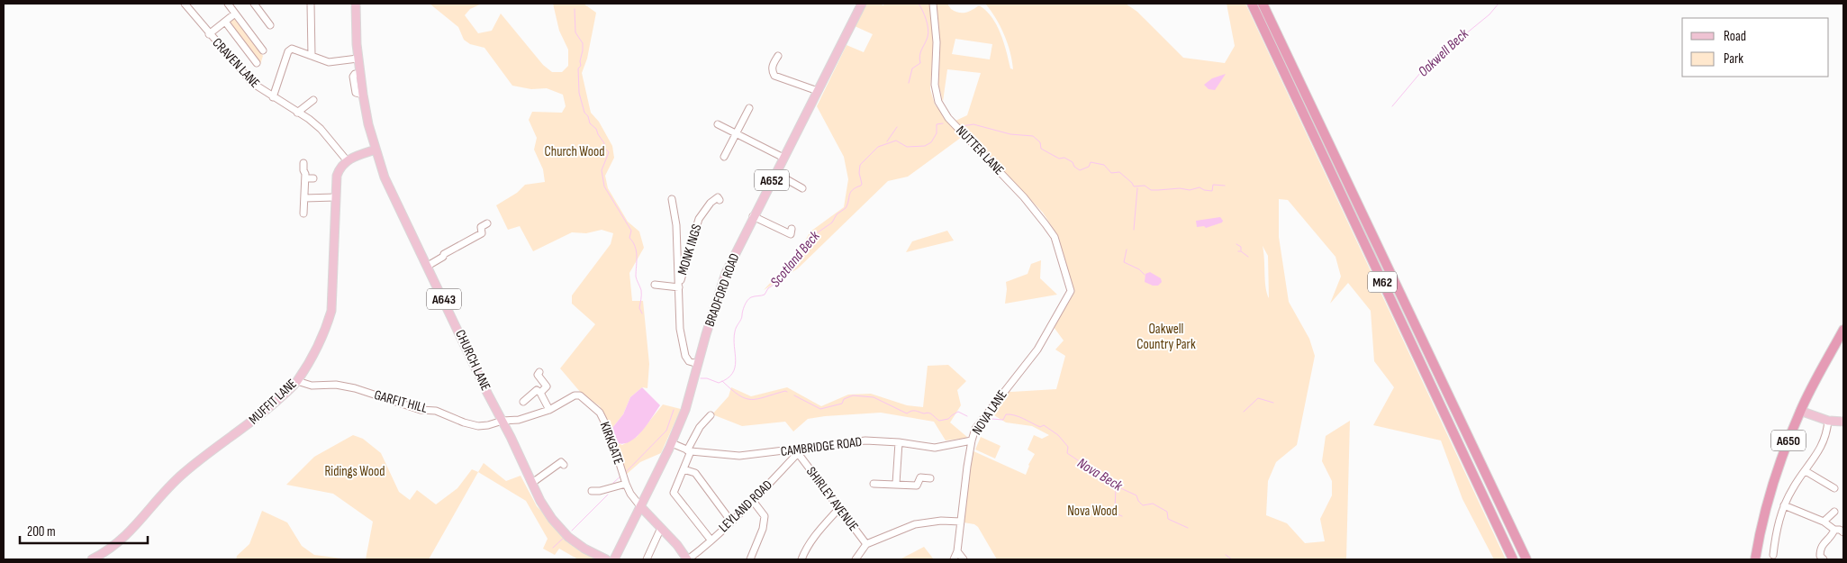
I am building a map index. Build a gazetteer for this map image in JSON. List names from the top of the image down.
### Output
{
  "streets": {
    "highway": ["M62", "A650"],
    "main road": [
      "A652",
      "BRADFORD ROAD",
      "A643",
      "CHURCH LANE",
      "MUFFIT LANE",
      "KIRKGATE"
    ],
    "street": [
      "CRAVEN LANE",
      "NUTTER LANE",
      "MONK INGS",
      "GARFIT HILL",
      "NOVA LANE",
      "CAMBRIDGE ROAD",
      "SHIRLEY AVENUE",
      "LEYLAND ROAD"
    ]
  },
  "crossings": [
    ["CRAVEN LANE", "MUFFIT LANE"],
    ["NUTTER LANE", "NOVA LANE"],
    ["MONK INGS", "BRADFORD ROAD"],
    ["BRADFORD ROAD", "KIRKGATE"],
    ["BRADFORD ROAD", "CAMBRIDGE ROAD"],
    ["CHURCH LANE", "GARFIT HILL"],
    ["CHURCH LANE", "KIRKGATE"],
    ["MUFFIT LANE", "GARFIT HILL"],
    ["GARFIT HILL", "KIRKGATE"],
    ["NOVA LANE", "CAMBRIDGE ROAD"],
    ["KIRKGATE", "LEYLAND ROAD"],
    ["CAMBRIDGE ROAD", "SHIRLEY AVENUE"],
    ["CAMBRIDGE ROAD", "LEYLAND ROAD"],
    ["SHIRLEY AVENUE", "LEYLAND ROAD"]
  ],
  "water": ["Oakwell Beck", "Scotland Beck", "Nova Beck"],
  "parks": [
    "Church Wood",
    "Oakwell Country Park",
    "Ridings Wood",
    "Nova Wood"
  ],
  "legend": ["Road", "Park"],
  "scale_bar": "200 m"
}
